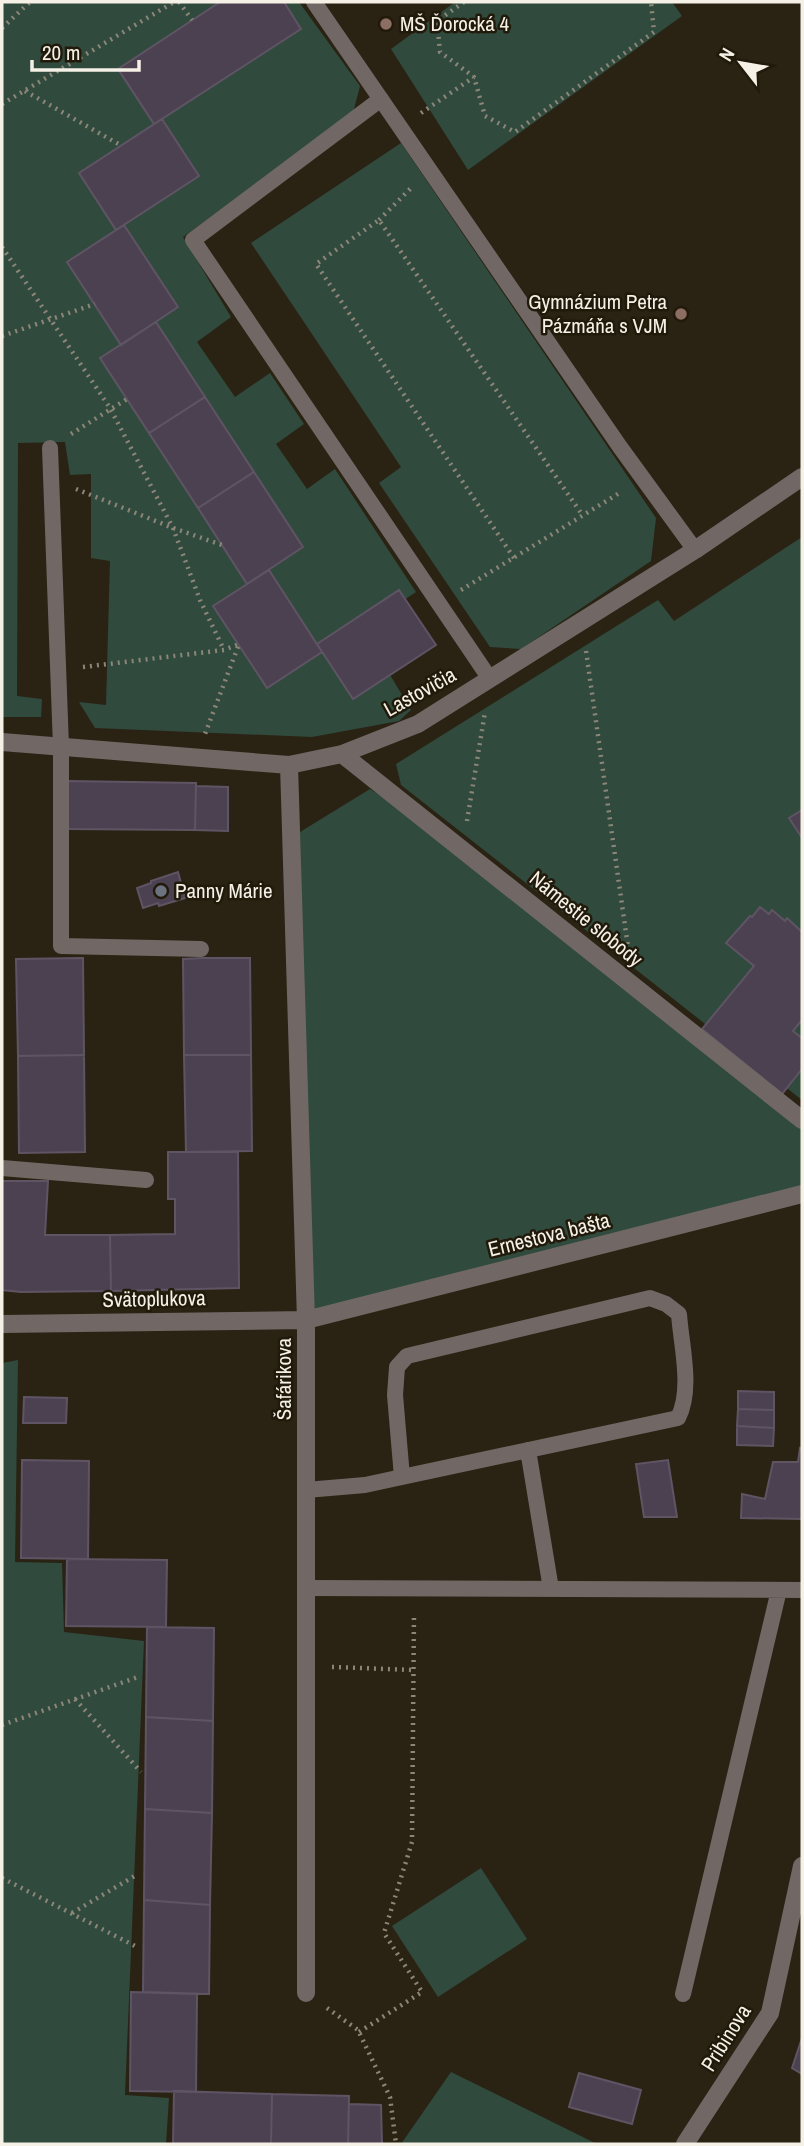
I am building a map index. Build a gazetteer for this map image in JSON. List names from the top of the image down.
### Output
{
  "streets": {
    "street": [
      "Lastovičia",
      "Námestie slobody",
      "Ernestova bašta",
      "Svätoplukova",
      "Šafárikova",
      "Pribinova"
    ]
  },
  "crossings": [
    ["Lastovičia", "Námestie slobody"],
    ["Lastovičia", "Šafárikova"],
    ["Ernestova bašta", "Svätoplukova"],
    ["Ernestova bašta", "Šafárikova"],
    ["Svätoplukova", "Šafárikova"]
  ],
  "places": ["MŠ Ďorocká 4", "Gymnázium Petra Pázmáňa s VJM", "Panny Márie"],
  "scale_bar": "20 m",
  "north": "top left"
}
